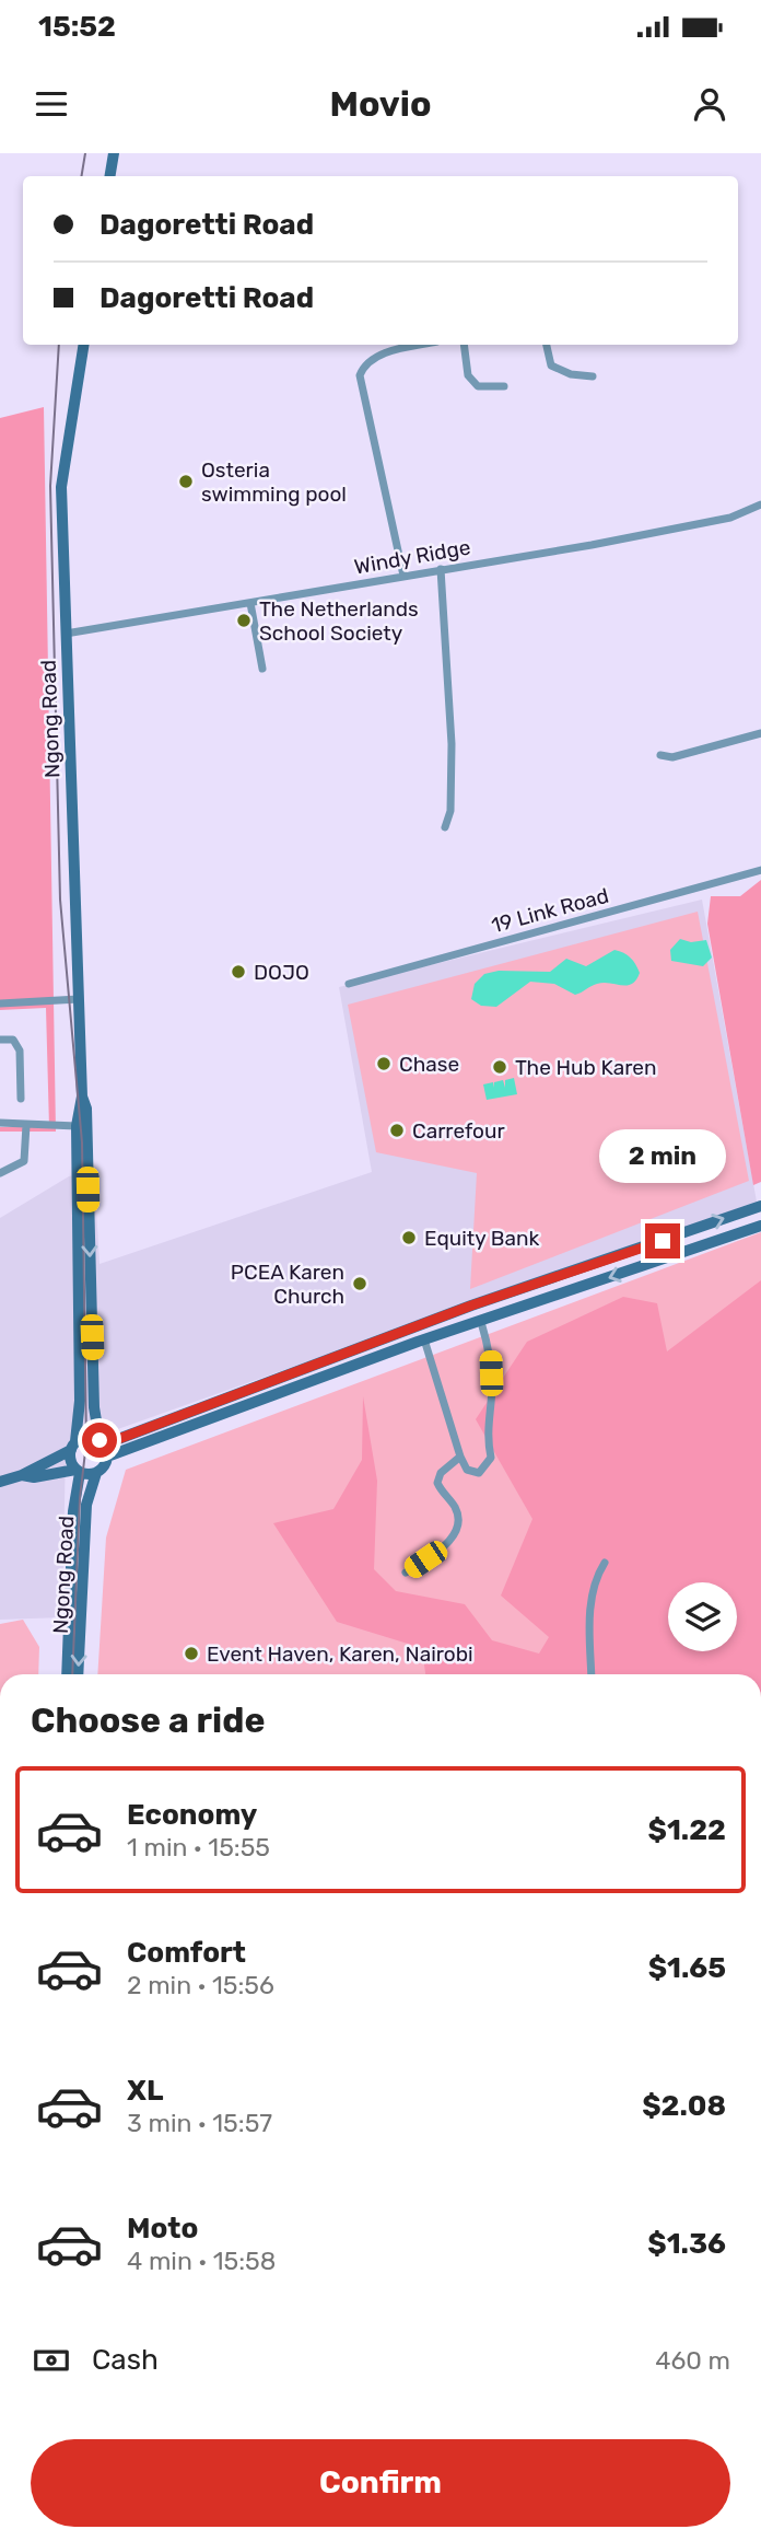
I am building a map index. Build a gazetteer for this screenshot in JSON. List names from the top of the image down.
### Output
{
  "streets": {
    "main road": ["Ngong Road"],
    "street": ["Windy Ridge", "19 Link Road"]
  },
  "crossings": [
    ["Windy Ridge", "Ngong Road"]
  ],
  "places": [
    "Osteria swimming pool",
    "The Netherlands School Society",
    "DOJO",
    "Chase",
    "The Hub Karen",
    "Carrefour",
    "Equity Bank",
    "PCEA Karen Church",
    "Event Haven, Karen, Nairobi"
  ],
  "page": {
    "status": "15:52",
    "header": "Movio",
    "banner": ["Dagoretti Road", "Dagoretti Road"],
    "bubble": "2 min",
    "heading": "Choose a ride",
    "list": [
      {
        "name": "Economy",
        "note": "1 min · 15:55",
        "value": "$1.22"
      },
      {
        "name": "Comfort",
        "note": "2 min · 15:56",
        "value": "$1.65"
      },
      {
        "name": "XL",
        "note": "3 min · 15:57",
        "value": "$2.08"
      },
      {
        "name": "Moto",
        "note": "4 min · 15:58",
        "value": "$1.36"
      }
    ],
    "pay": ["Cash", "460 m"],
    "buttons": "Confirm"
  }
}
